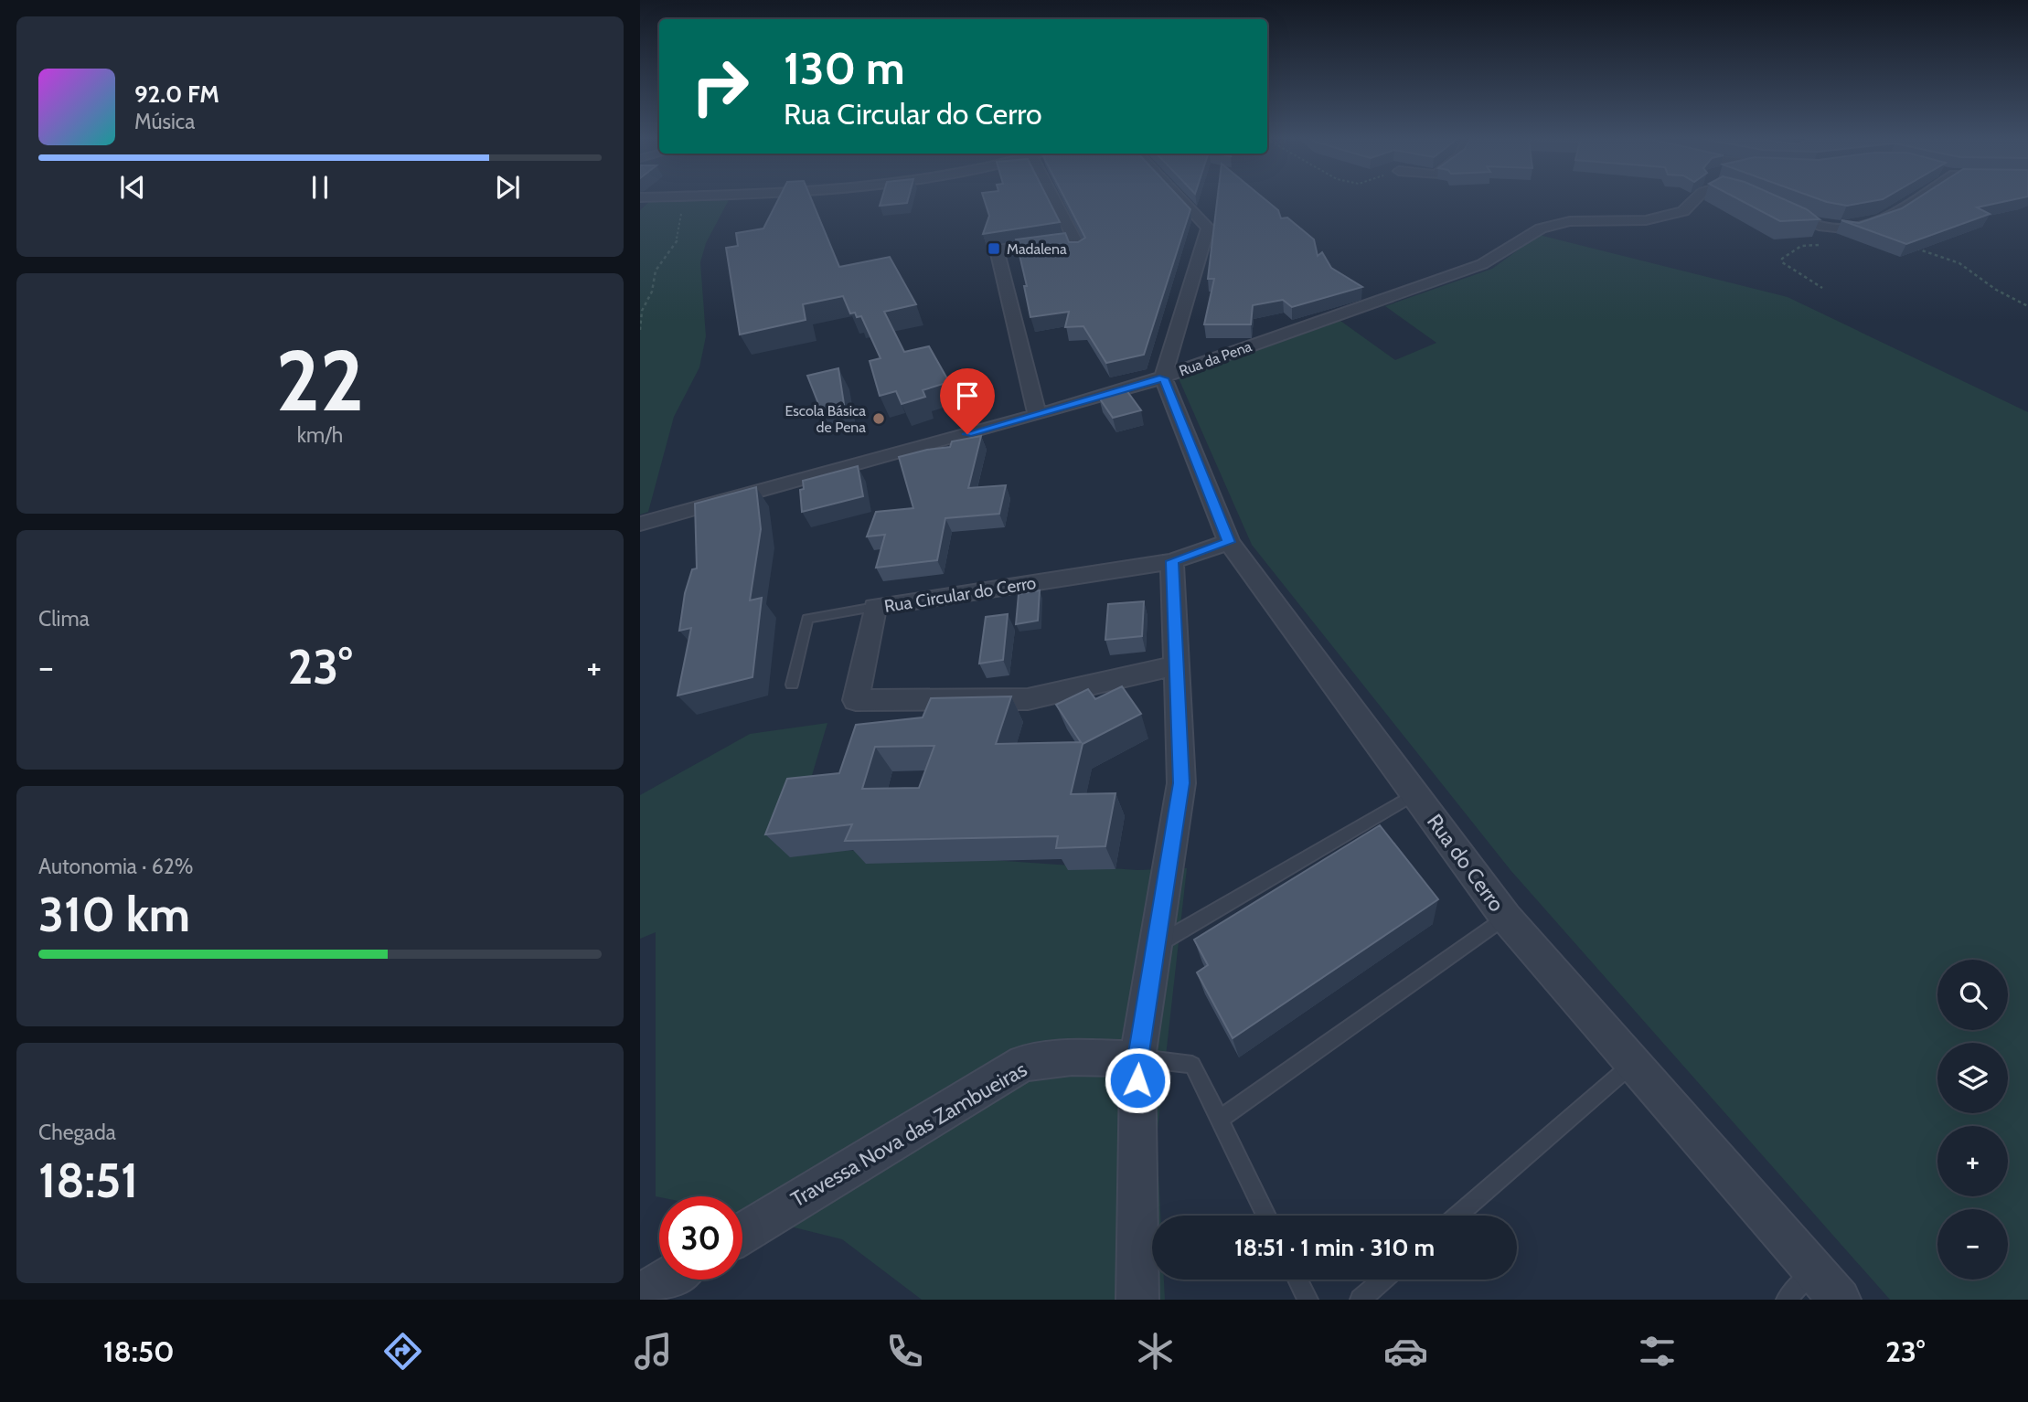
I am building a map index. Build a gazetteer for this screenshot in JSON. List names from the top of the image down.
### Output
{
  "streets": {
    "street": [
      "Rua da Pena",
      "Rua Circular do Cerro",
      "Rua do Cerro",
      "Travessa Nova das Zambueiras"
    ]
  },
  "crossings": [
    ["Rua da Pena", "Rua do Cerro"],
    ["Rua Circular do Cerro", "Rua do Cerro"]
  ],
  "places": {
    "transit": ["Madalena"],
    "other": ["Escola Básica de Pena"]
  },
  "page": {
    "turn": ["130 m", "Rua Circular do Cerro"],
    "song": ["92.0 FM", "Música"],
    "tile": [
      ["22", "km/h"],
      "Clima",
      ["Autonomia · 62%", "310 km"],
      ["Chegada", "18:51"]
    ],
    "heat": ["−", "23°", "+"],
    "map_buttons": ["+", "−"],
    "limit": "30",
    "trip": "18:51 · 1 min · 310 m",
    "tabs": ["18:50", "23°"]
  }
}
